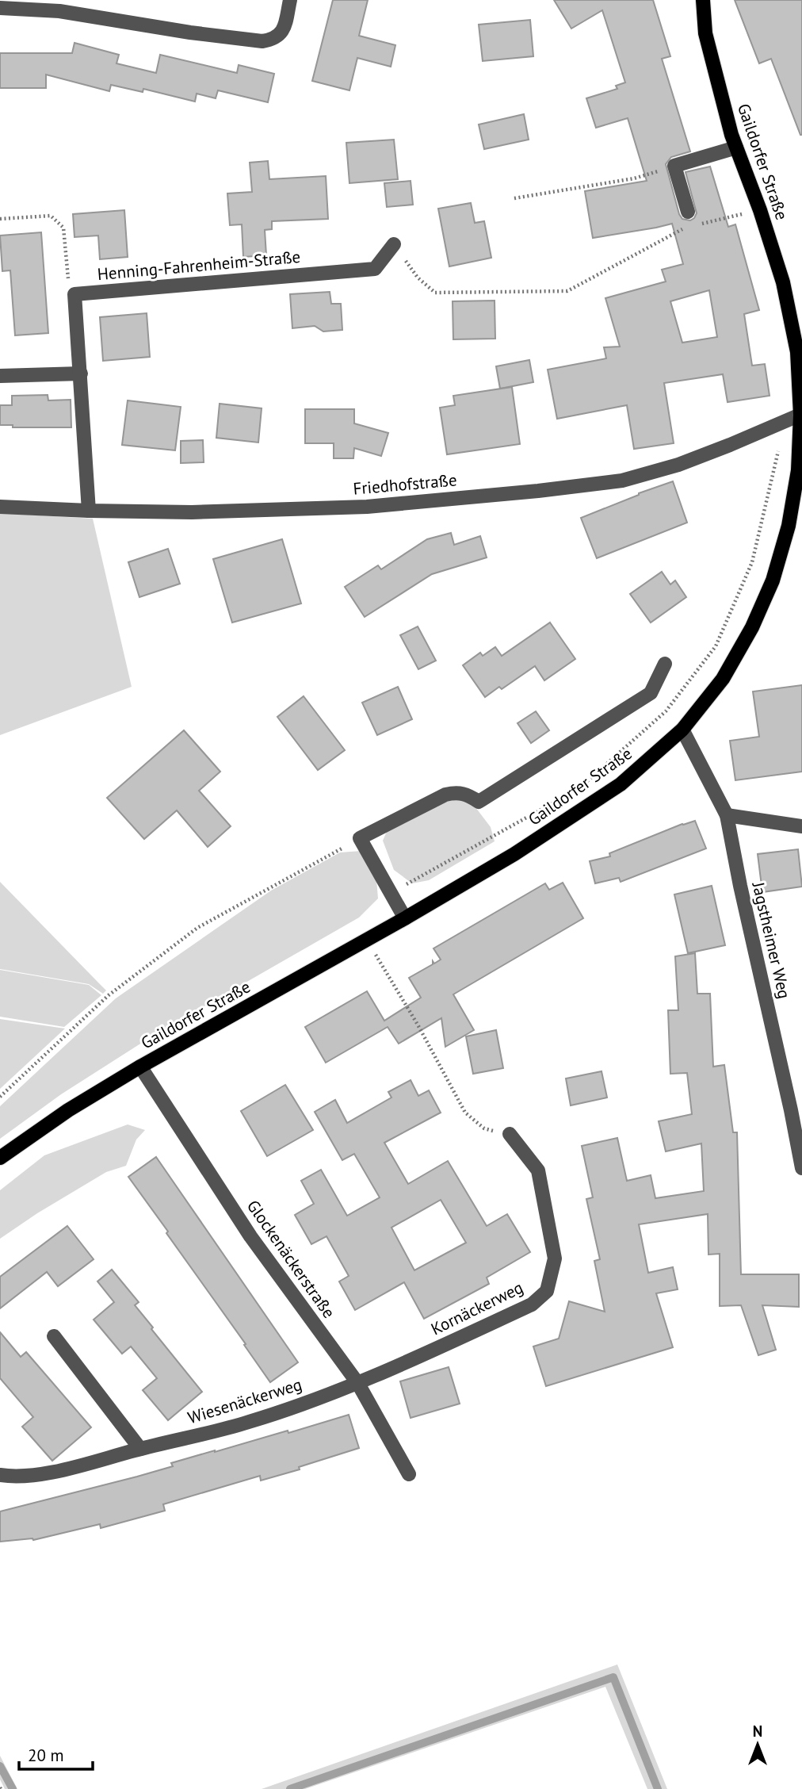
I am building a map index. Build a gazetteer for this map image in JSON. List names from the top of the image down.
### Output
{
  "streets": {
    "main road": ["Gaildorfer Straße"],
    "street": [
      "Henning-Fahrenheim-Straße",
      "Friedhofstraße",
      "Jagstheimer Weg",
      "Glockenäckerstraße",
      "Kornäckerweg",
      "Wiesenäckerweg"
    ]
  },
  "crossings": [
    ["Gaildorfer Straße", "Friedhofstraße"],
    ["Gaildorfer Straße", "Jagstheimer Weg"],
    ["Gaildorfer Straße", "Glockenäckerstraße"],
    ["Glockenäckerstraße", "Kornäckerweg"],
    ["Glockenäckerstraße", "Wiesenäckerweg"],
    ["Kornäckerweg", "Wiesenäckerweg"]
  ],
  "scale_bar": "20 m",
  "north": "top"
}
